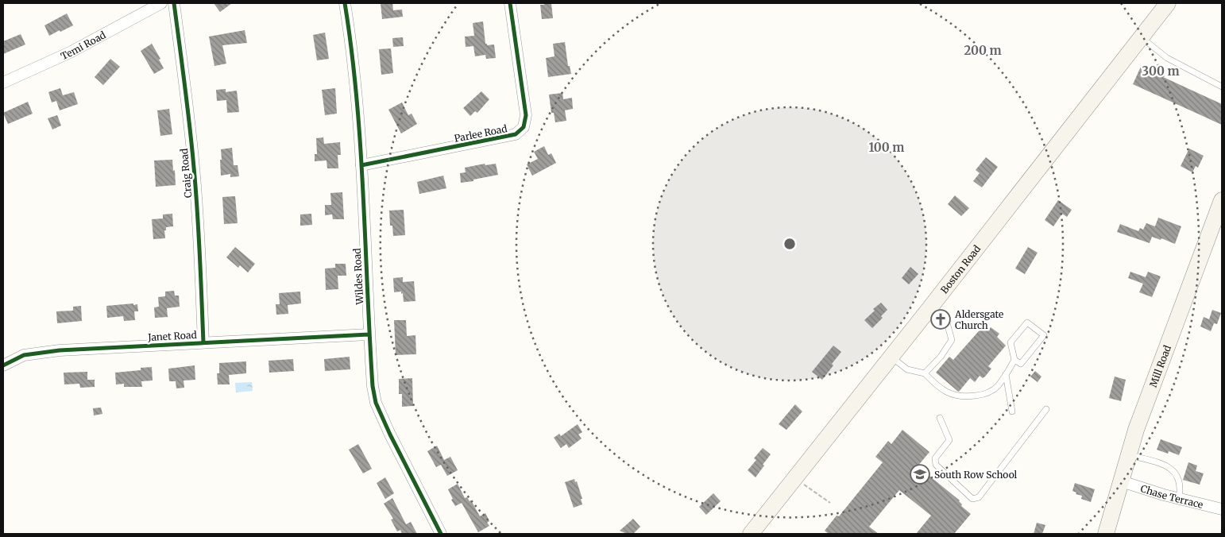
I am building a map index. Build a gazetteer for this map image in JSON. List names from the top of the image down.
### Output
{
  "streets": {
    "main road": ["Boston Road", "Mill Road"],
    "street": [
      "Temi Road",
      "Parlee Road",
      "Craig Road",
      "Wildes Road",
      "Janet Road",
      "Chase Terrace"
    ]
  },
  "crossings": [
    ["Parlee Road", "Wildes Road"],
    ["Craig Road", "Janet Road"],
    ["Wildes Road", "Janet Road"],
    ["Mill Road", "Chase Terrace"]
  ],
  "places": {
    "church": ["Aldersgate Church"],
    "school or university": ["South Row School"]
  },
  "rings": ["200 m", "300 m", "100 m"]
}
